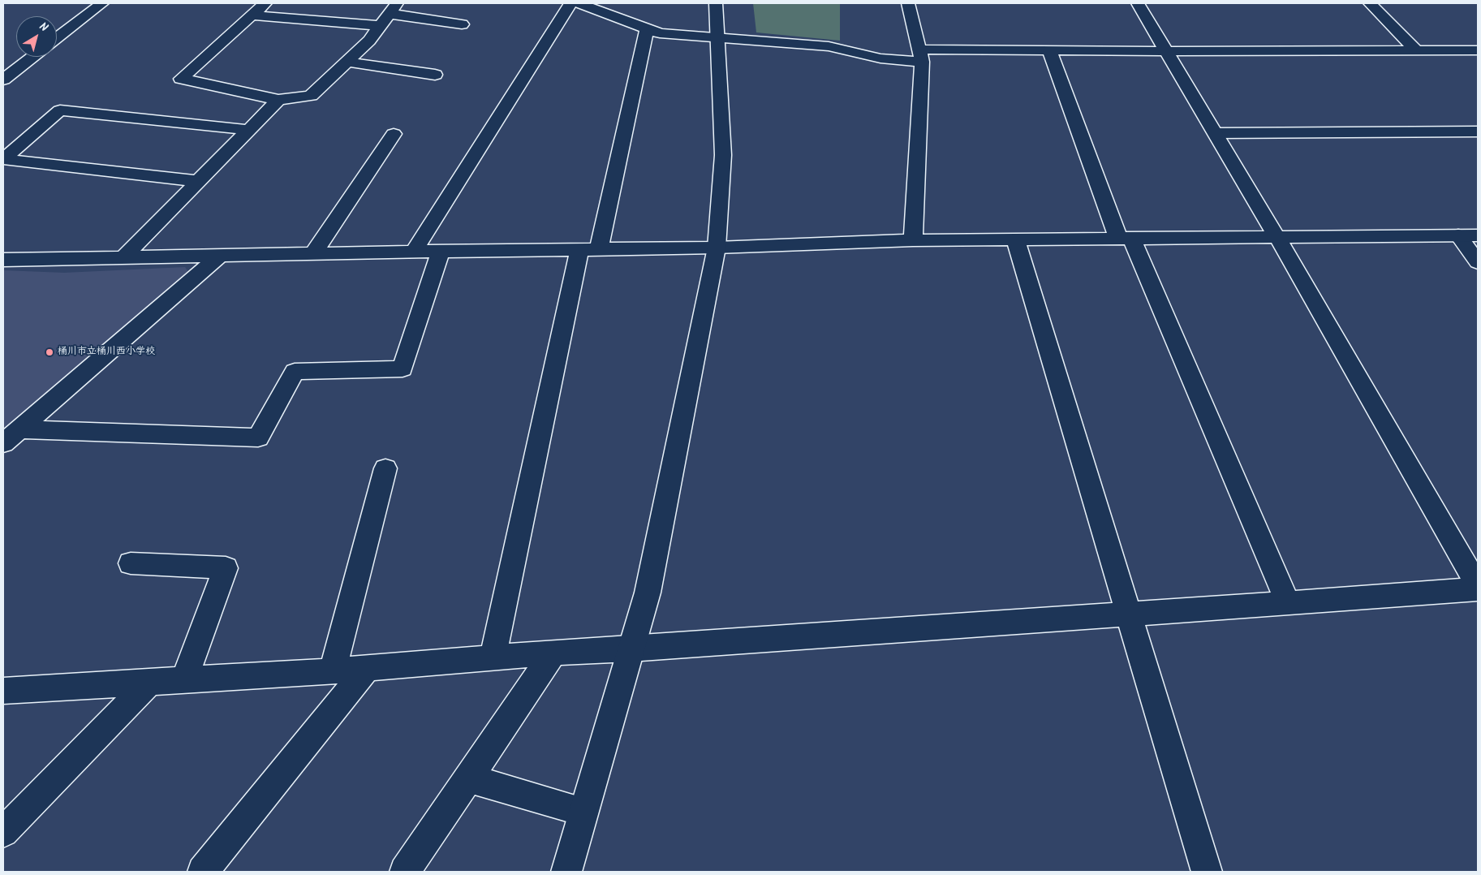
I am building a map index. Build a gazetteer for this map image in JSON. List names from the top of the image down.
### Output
{
  "places": ["桶川市立桶川西小学校"],
  "north": "top right"
}
